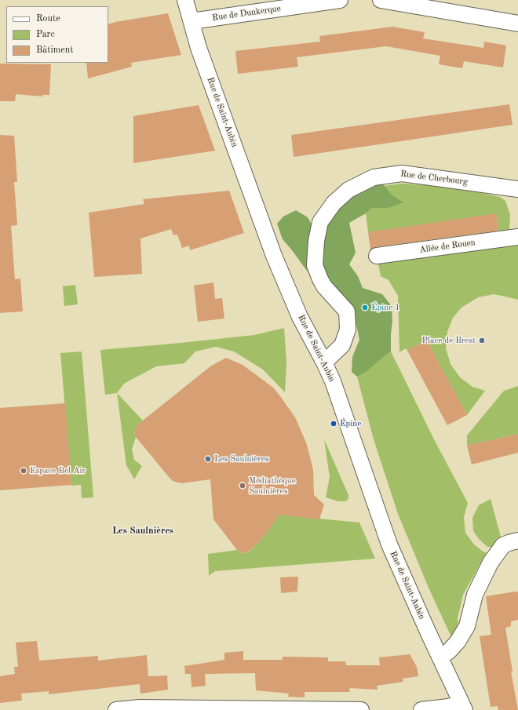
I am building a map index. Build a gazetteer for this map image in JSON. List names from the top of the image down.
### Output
{
  "streets": {
    "street": [
      "Rue de Dunkerque",
      "Rue de Saint-Aubin",
      "Rue de Cherbourg",
      "Allée de Rouen"
    ]
  },
  "crossings": [
    ["Rue de Dunkerque", "Rue de Saint-Aubin"],
    ["Rue de Saint-Aubin", "Rue de Cherbourg"]
  ],
  "districts": ["Les Saulnières"],
  "places": [
    "Épine 1",
    "Place de Brest",
    "Épine",
    "Les Saulnières",
    "Espace Bel Air",
    "Médiathèque Saulnières"
  ],
  "legend": ["Route", "Parc", "Bâtiment"]
}
